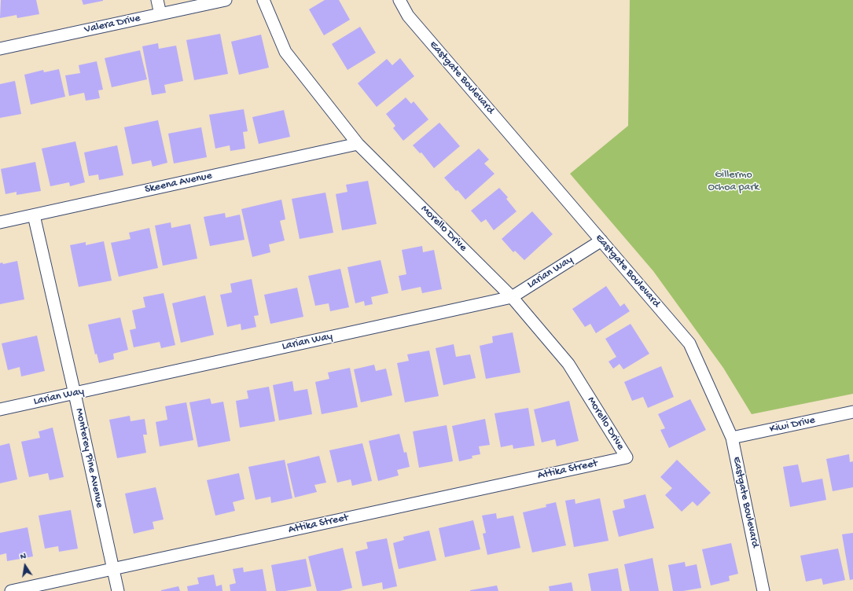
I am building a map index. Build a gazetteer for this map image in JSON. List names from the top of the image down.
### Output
{
  "streets": {
    "street": [
      "Valera Drive",
      "Eastgate Boulevard",
      "Skeena Avenue",
      "Morello Drive",
      "Larian Way",
      "Kiwi Drive",
      "Monterey Pine Avenue",
      "Attika Street"
    ]
  },
  "crossings": [
    ["Eastgate Boulevard", "Larian Way"],
    ["Eastgate Boulevard", "Kiwi Drive"],
    ["Skeena Avenue", "Morello Drive"],
    ["Skeena Avenue", "Monterey Pine Avenue"],
    ["Morello Drive", "Larian Way"],
    ["Morello Drive", "Attika Street"],
    ["Larian Way", "Monterey Pine Avenue"],
    ["Monterey Pine Avenue", "Attika Street"]
  ],
  "parks": ["Gillermo Ochoa park"],
  "north": "top"
}
